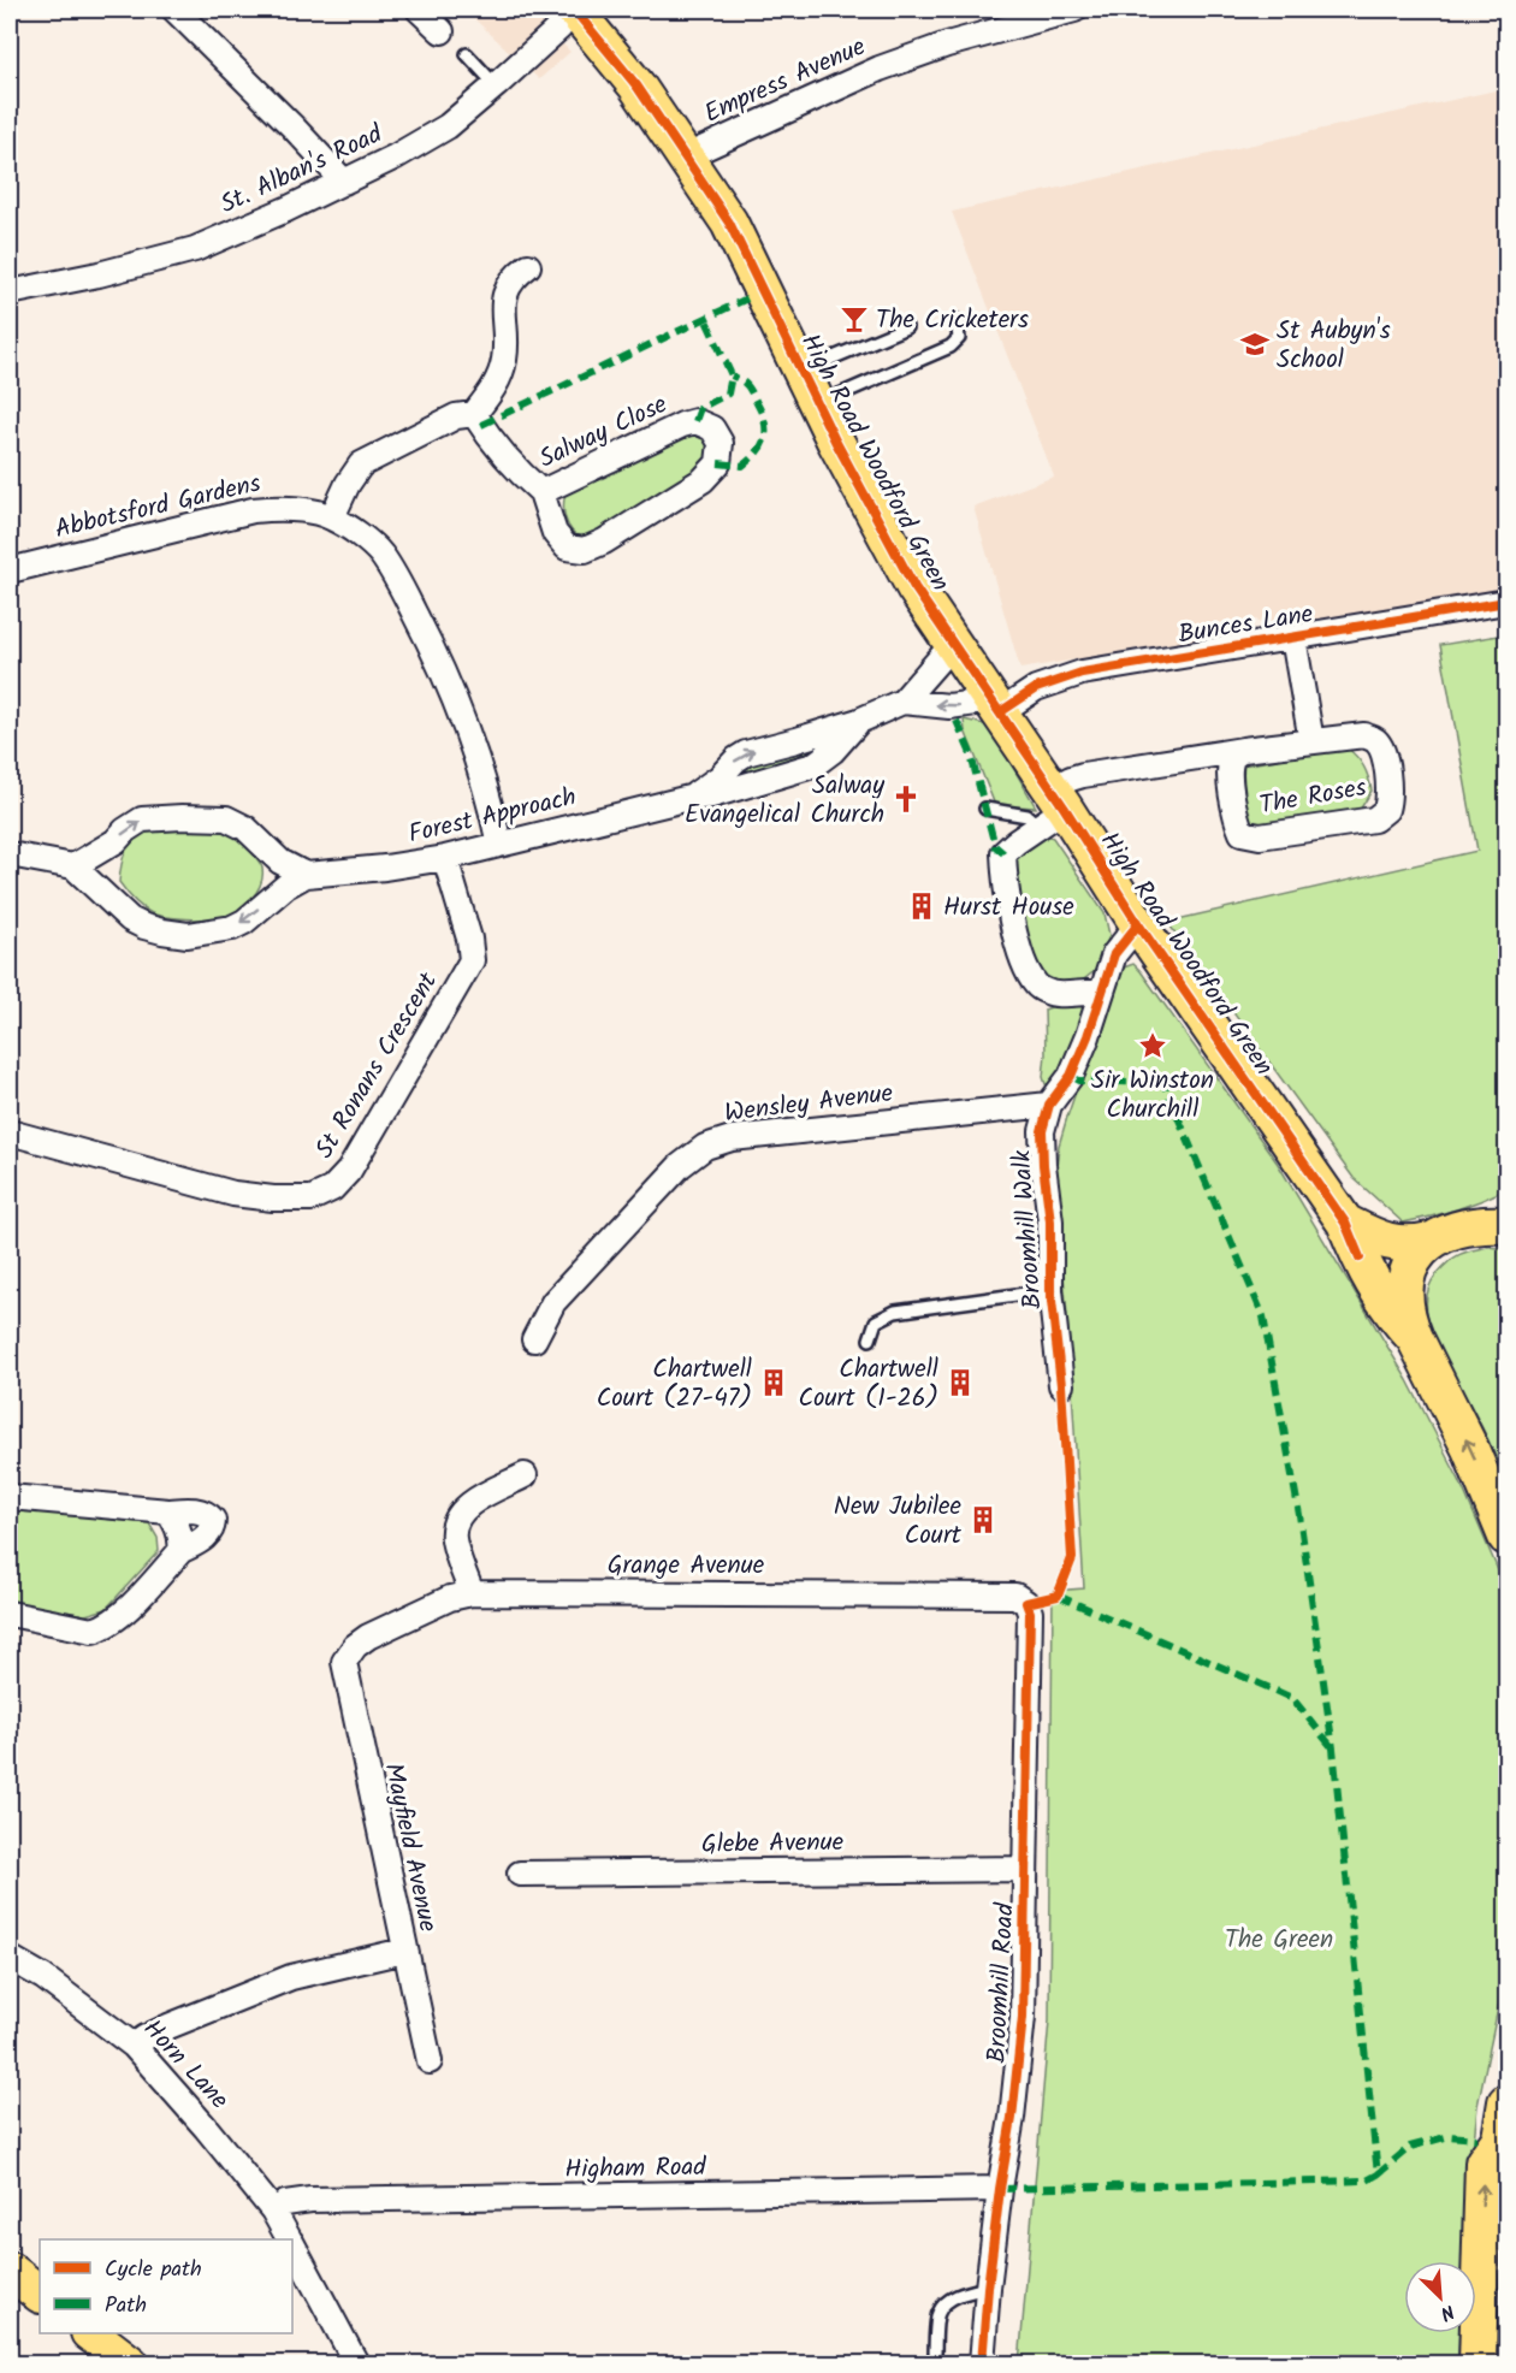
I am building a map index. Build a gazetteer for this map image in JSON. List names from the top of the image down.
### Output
{
  "streets": {
    "main road": ["High Road Woodford Green"],
    "street": [
      "Empress Avenue",
      "St. Alban's Road",
      "Salway Close",
      "Abbotsford Gardens",
      "Bunces Lane",
      "The Roses",
      "Forest Approach",
      "St Ronans Crescent",
      "Wensley Avenue",
      "Broomhill Walk",
      "Grange Avenue",
      "Glebe Avenue",
      "Mayfield Avenue",
      "Broomhill Road",
      "Horn Lane",
      "Higham Road"
    ]
  },
  "crossings": [
    ["Empress Avenue", "High Road Woodford Green"],
    ["St. Alban's Road", "High Road Woodford Green"],
    ["High Road Woodford Green", "Bunces Lane"],
    ["High Road Woodford Green", "The Roses"],
    ["High Road Woodford Green", "Forest Approach"],
    ["High Road Woodford Green", "Broomhill Walk"],
    ["Abbotsford Gardens", "Forest Approach"],
    ["Bunces Lane", "The Roses"],
    ["Bunces Lane", "Forest Approach"],
    ["The Roses", "Broomhill Walk"],
    ["Forest Approach", "St Ronans Crescent"],
    ["Wensley Avenue", "Broomhill Walk"],
    ["Grange Avenue", "Mayfield Avenue"],
    ["Grange Avenue", "Broomhill Road"],
    ["Glebe Avenue", "Broomhill Road"],
    ["Broomhill Road", "Higham Road"],
    ["Horn Lane", "Higham Road"]
  ],
  "parks": ["The Green"],
  "places": {
    "bar": ["The Cricketers"],
    "school or university": ["St Aubyn's School"],
    "church": ["Salway Evangelical Church"],
    "building": [
      "Hurst House",
      "Chartwell Court (27-47)",
      "Chartwell Court (1-26)",
      "New Jubilee Court"
    ],
    "place": ["Sir Winston Churchill"]
  },
  "legend": ["Cycle path", "Path"],
  "north": "bottom right"
}
